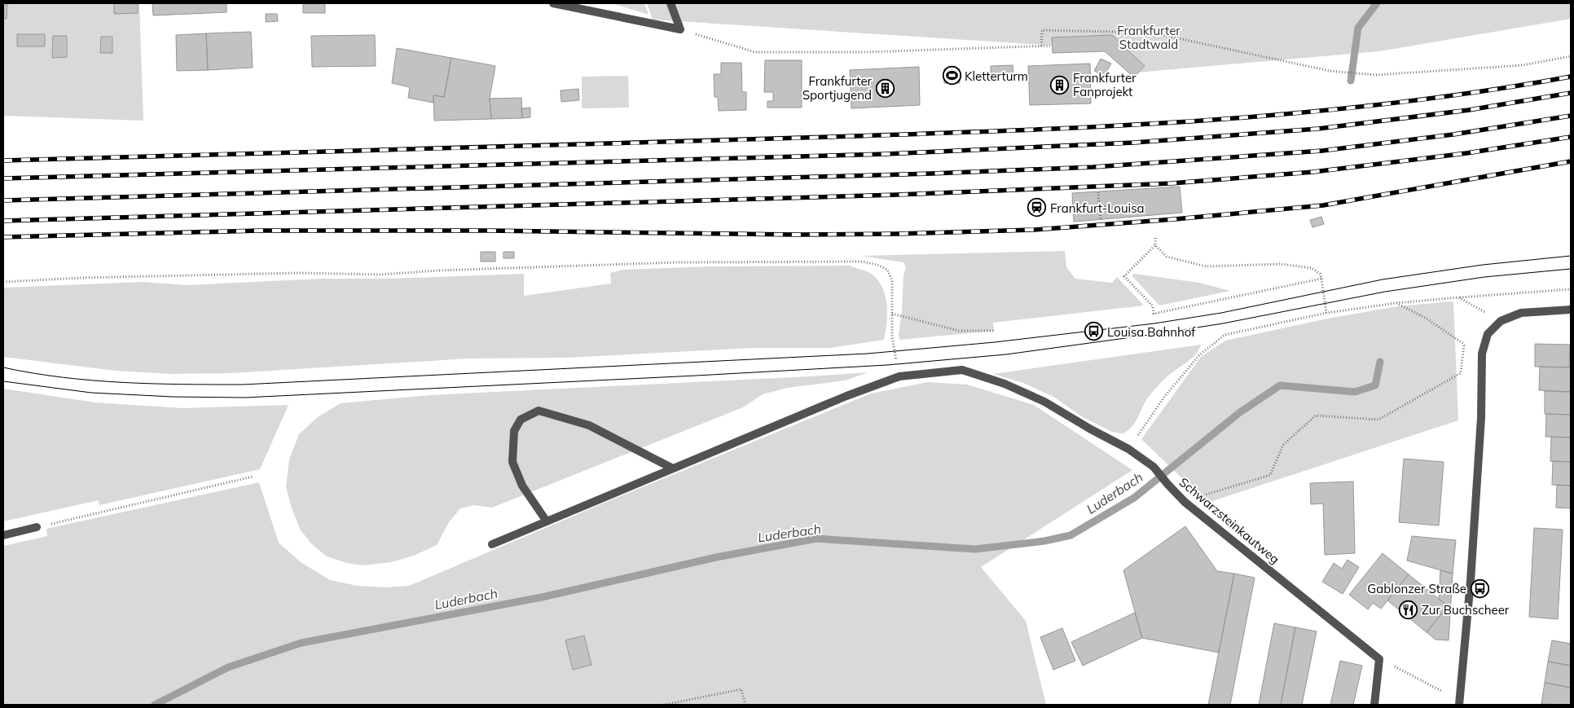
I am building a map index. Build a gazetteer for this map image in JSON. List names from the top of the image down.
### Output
{
  "streets": {
    "street": ["Schwarzsteinkautweg"]
  },
  "water": ["Luderbach"],
  "parks": ["Frankfurter Stadtwald"],
  "places": {
    "sports": ["Kletterturm"],
    "building": ["Frankfurter Fanprojekt", "Frankfurter Sportjugend"],
    "station": ["Frankfurt-Louisa"],
    "bus stop": ["Louisa Bahnhof", "Gablonzer Straße"],
    "restaurant": ["Zur Buchscheer"]
  }
}
